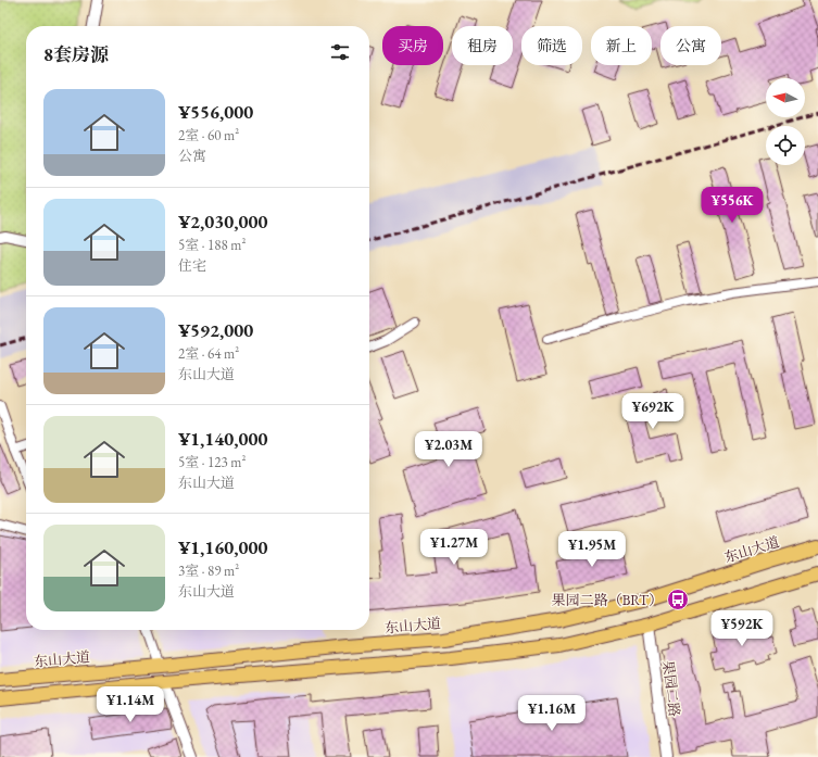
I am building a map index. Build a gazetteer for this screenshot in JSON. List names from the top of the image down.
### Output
{
  "streets": {
    "main road": ["东山大道"],
    "street": ["果园二路"]
  },
  "places": {
    "bus stop": ["果园二路（BRT）"]
  },
  "north": "left",
  "page": {
    "chip": [
      "买房",
      "租房",
      "筛选",
      "新上",
      "公寓"
    ],
    "heading": "8套房源",
    "list": [
      {
        "name": "¥556,000",
        "note": "2室 · 60 m² · 公寓"
      },
      {
        "name": "¥2,030,000",
        "note": "5室 · 188 m² · 住宅"
      },
      {
        "name": "¥592,000",
        "note": "2室 · 64 m² · 东山大道"
      },
      {
        "name": "¥1,140,000",
        "note": "5室 · 123 m² · 东山大道"
      },
      {
        "name": "¥1,160,000",
        "note": "3室 · 89 m² · 东山大道"
      }
    ],
    "price": [
      "¥556K",
      "¥692K",
      "¥2.03M",
      "¥1.27M",
      "¥1.95M",
      "¥592K",
      "¥1.14M",
      "¥1.16M"
    ]
  }
}
